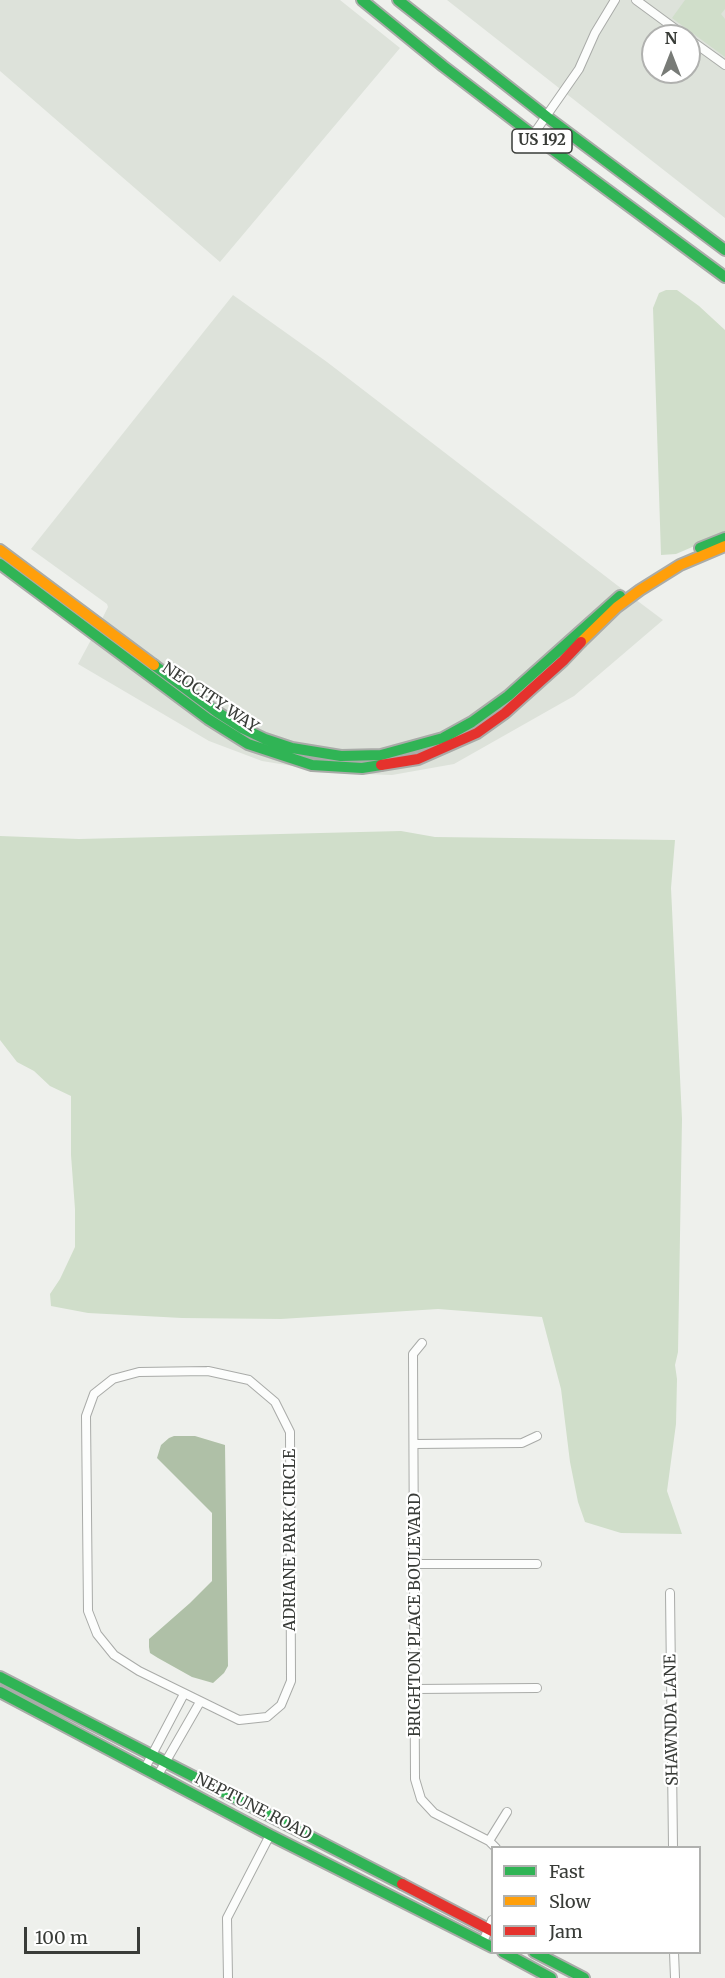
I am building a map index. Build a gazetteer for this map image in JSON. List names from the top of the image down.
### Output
{
  "streets": {
    "main road": ["US 192", "NEOCITY WAY", "NEPTUNE ROAD"],
    "street": ["ADRIANE PARK CIRCLE", "BRIGHTON PLACE BOULEVARD", "SHAWNDA LANE"]
  },
  "legend": ["Fast", "Slow", "Jam"],
  "scale_bar": "100 m",
  "north": "top"
}
